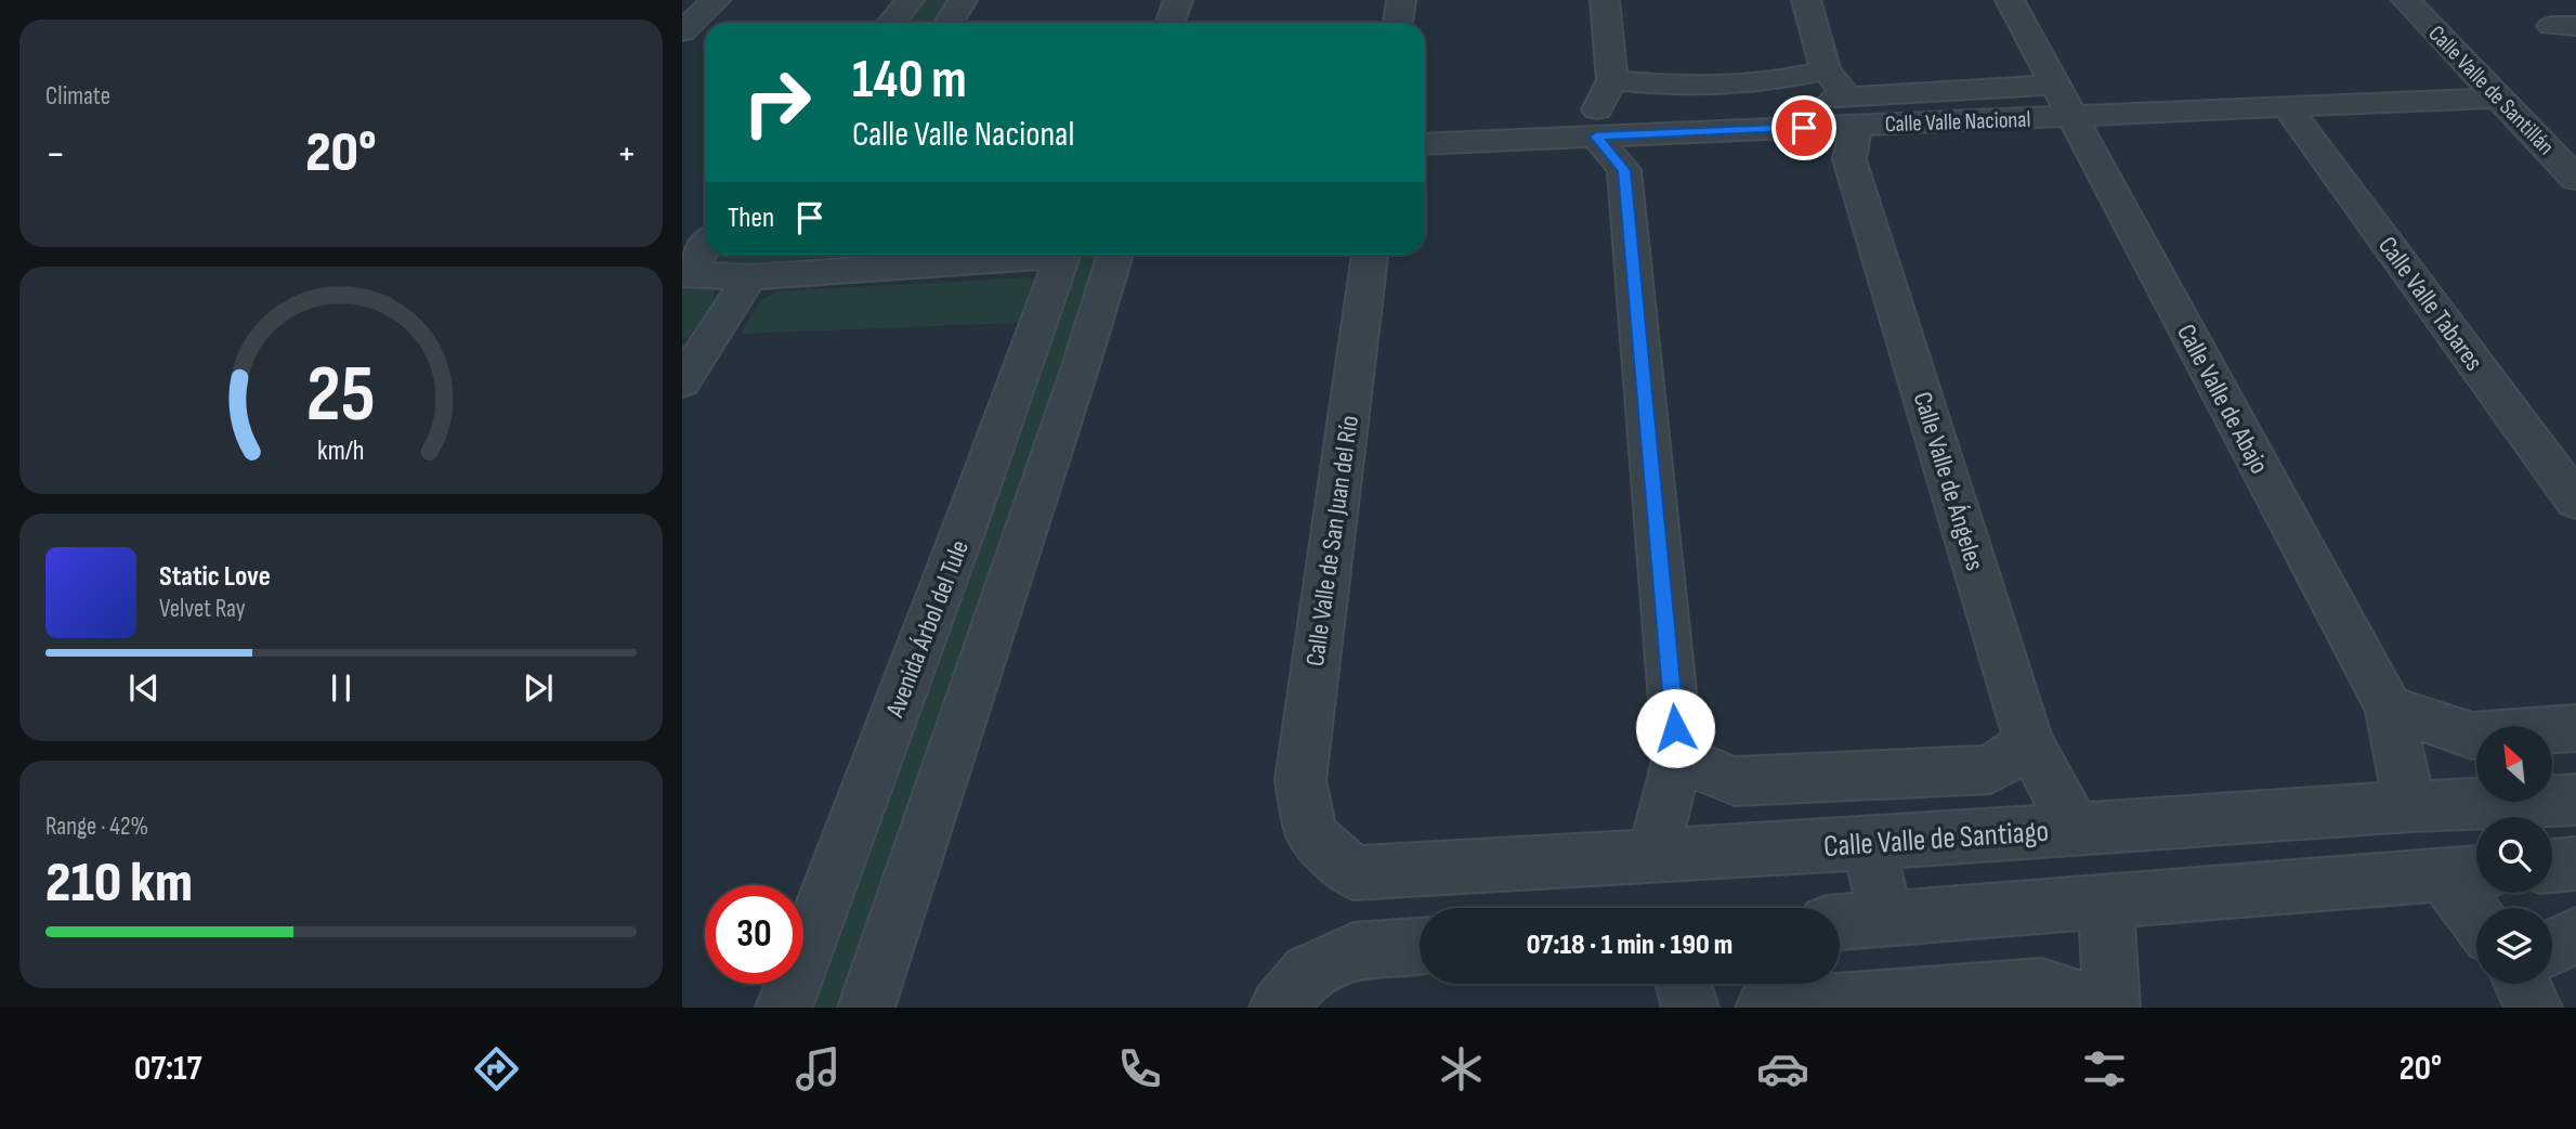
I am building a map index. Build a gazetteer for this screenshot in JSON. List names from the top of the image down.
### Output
{
  "streets": {
    "street": [
      "Calle Valle de Santillán",
      "Calle Valle Nacional",
      "Calle Valle Tabares",
      "Calle Valle de Abajo",
      "Calle Valle de Ángeles",
      "Calle Valle de San Juan del Río",
      "Avenida Árbol del Tule",
      "Calle Valle de Santiago"
    ]
  },
  "crossings": [
    ["Calle Valle de Santillán", "Calle Valle Nacional"],
    ["Calle Valle Nacional", "Calle Valle Tabares"],
    ["Calle Valle Nacional", "Calle Valle de Abajo"],
    ["Calle Valle Nacional", "Calle Valle de Ángeles"],
    ["Calle Valle de Abajo", "Calle Valle de Santiago"],
    ["Calle Valle de Ángeles", "Calle Valle de Santiago"],
    ["Calle Valle de San Juan del Río", "Calle Valle de Santiago"]
  ],
  "north": "top left",
  "page": {
    "tile": [
      "Climate",
      ["Range · 42%", "210 km"]
    ],
    "turn": ["140 m", "Calle Valle Nacional"],
    "heat": ["−", "20°", "+"],
    "then": "Then",
    "song": ["Static Love", "Velvet Ray"],
    "limit": "30",
    "trip": "07:18 · 1 min · 190 m",
    "tabs": ["07:17", "20°"],
    "gauge": ["25", "km/h"]
  }
}
